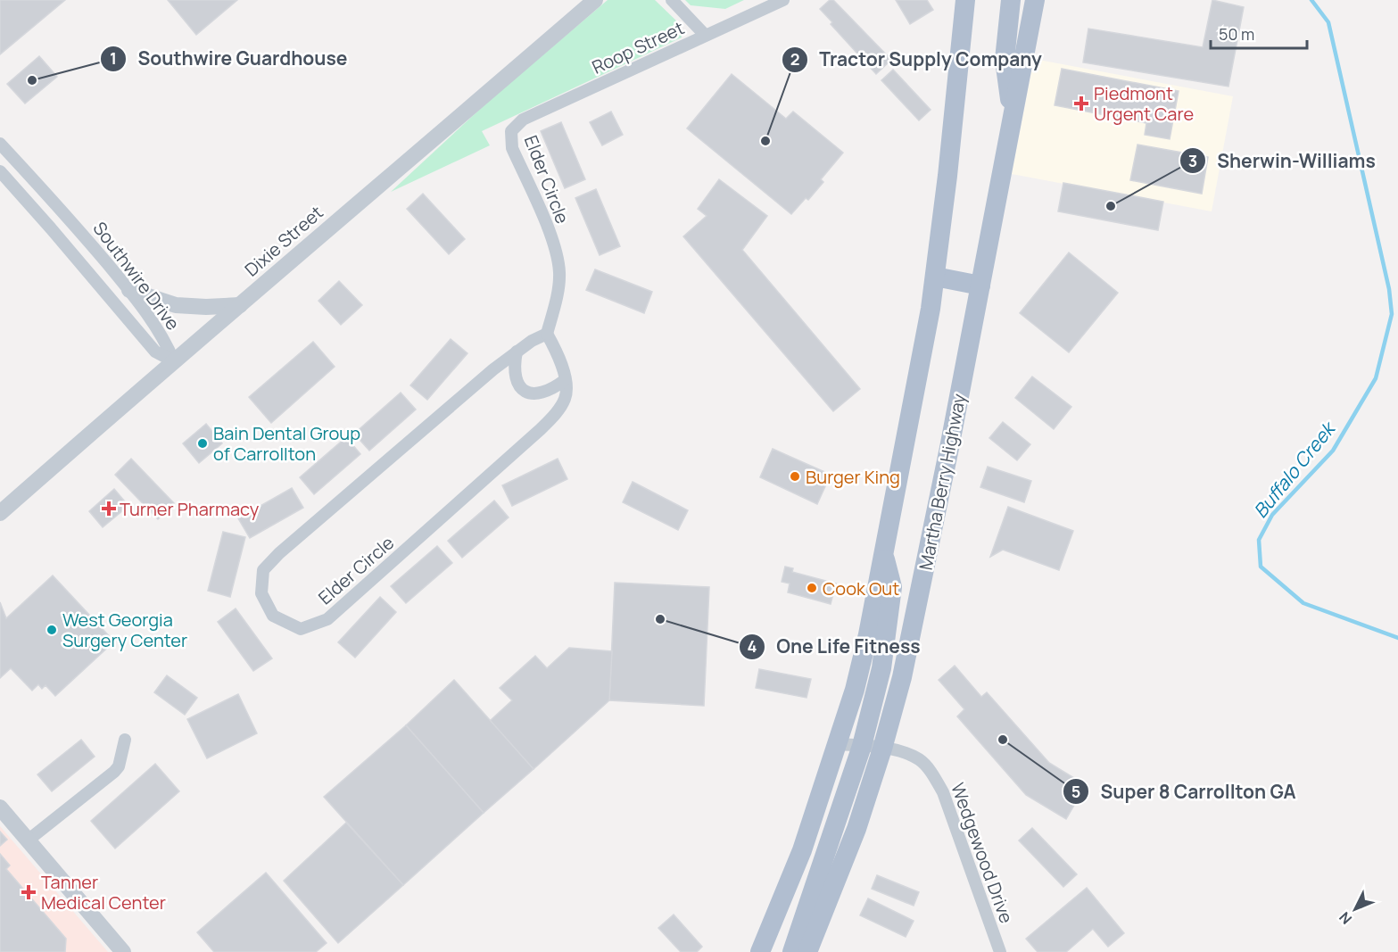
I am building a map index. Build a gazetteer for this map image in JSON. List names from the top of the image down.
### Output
{
  "streets": {
    "main road": ["Martha Berry Highway"],
    "street": [
      "Roop Street",
      "Elder Circle",
      "Dixie Street",
      "Southwire Drive",
      "Wedgewood Drive"
    ]
  },
  "crossings": [
    ["Roop Street", "Elder Circle"],
    ["Dixie Street", "Southwire Drive"],
    ["Martha Berry Highway", "Wedgewood Drive"]
  ],
  "water": ["Buffalo Creek"],
  "places": {
    "other": [
      "Southwire Guardhouse",
      "Tractor Supply Company",
      "Sherwin-Williams",
      "Bain Dental Group of Carrollton",
      "Burger King",
      "Cook Out",
      "One Life Fitness",
      "West Georgia Surgery Center",
      "Super 8 Carrollton GA"
    ],
    "health": ["Piedmont Urgent Care", "Turner Pharmacy", "Tanner Medical Center"]
  },
  "scale_bar": "50 m",
  "north": "bottom left"
}
